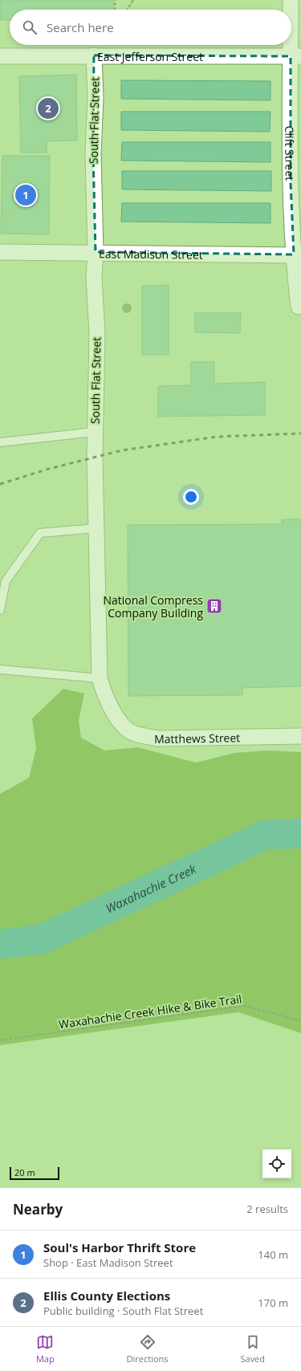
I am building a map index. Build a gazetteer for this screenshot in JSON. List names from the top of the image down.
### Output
{
  "streets": {
    "street": [
      "East Jefferson Street",
      "South Flat Street",
      "Clift Street",
      "East Madison Street",
      "Matthews Street"
    ],
    "path": ["Waxahachie Creek Hike & Bike Trail"]
  },
  "crossings": [
    ["East Jefferson Street", "South Flat Street"],
    ["East Jefferson Street", "Clift Street"],
    ["South Flat Street", "East Madison Street"],
    ["South Flat Street", "Matthews Street"],
    ["Clift Street", "East Madison Street"]
  ],
  "water": ["Waxahachie Creek"],
  "places": {
    "building": ["National Compress Company Building"]
  },
  "scale_bar": "20 m",
  "page": {
    "search": "Search here",
    "pins": ["2", "1"],
    "scale": "20 m",
    "heading": ["Nearby", "2 results"],
    "list": [
      {
        "mark": "1",
        "name": "Soul's Harbor Thrift Store",
        "note": "Shop · East Madison Street",
        "value": "140 m"
      },
      {
        "mark": "2",
        "name": "Ellis County Elections",
        "note": "Public building · South Flat Street",
        "value": "170 m"
      }
    ],
    "nav": ["Map", "Directions", "Saved"]
  }
}
